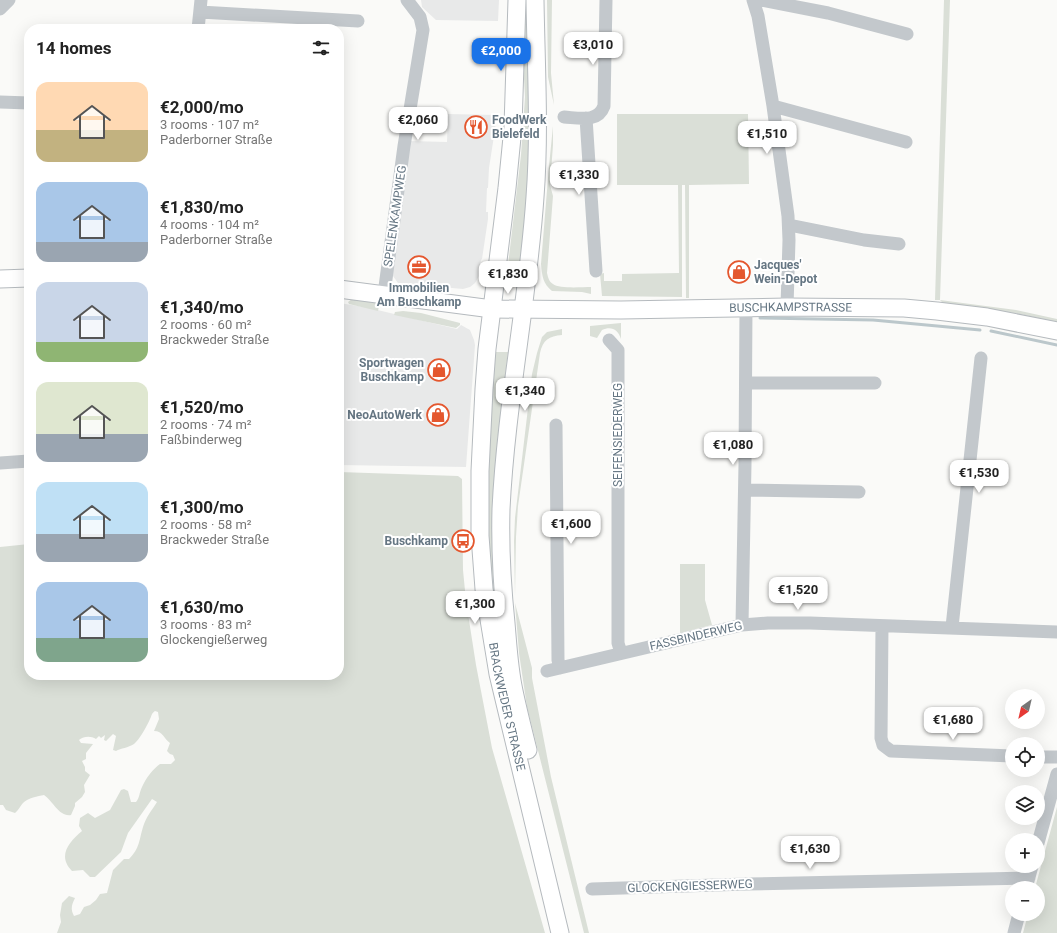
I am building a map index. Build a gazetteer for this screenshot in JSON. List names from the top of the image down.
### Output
{
  "streets": {
    "main road": ["BUSCHKAMPSTRASSE", "BRACKWEDER STRASSE"],
    "street": [
      "SPELENKAMPWEG",
      "SEIFENSIEDERWEG",
      "FASSBINDERWEG",
      "GLOCKENGIESSERWEG"
    ]
  },
  "crossings": [
    ["SPELENKAMPWEG", "BUSCHKAMPSTRASSE"],
    ["BUSCHKAMPSTRASSE", "BRACKWEDER STRASSE"],
    ["SEIFENSIEDERWEG", "FASSBINDERWEG"]
  ],
  "places": {
    "restaurant": ["FoodWerk Bielefeld"],
    "office": ["Immobilien Am Buschkamp"],
    "shop": ["Jacques' Wein-Depot", "Sportwagen Buschkamp", "NeoAutoWerk"],
    "bus stop": ["Buschkamp"]
  },
  "north": "bottom left",
  "page": {
    "heading": "14 homes",
    "price": [
      "€3,010",
      "€2,000",
      "€2,060",
      "€1,510",
      "€1,330",
      "€1,830",
      "€1,340",
      "€1,080",
      "€1,530",
      "€1,600",
      "€1,520",
      "€1,300",
      "€1,680",
      "€1,630"
    ],
    "list": [
      {
        "name": "€2,000/mo",
        "note": "3 rooms · 107 m² · Paderborner Straße"
      },
      {
        "name": "€1,830/mo",
        "note": "4 rooms · 104 m² · Paderborner Straße"
      },
      {
        "name": "€1,340/mo",
        "note": "2 rooms · 60 m² · Brackweder Straße"
      },
      {
        "name": "€1,520/mo",
        "note": "2 rooms · 74 m² · Faßbinderweg"
      },
      {
        "name": "€1,300/mo",
        "note": "2 rooms · 58 m² · Brackweder Straße"
      },
      {
        "name": "€1,630/mo",
        "note": "3 rooms · 83 m² · Glockengießerweg"
      }
    ],
    "map_buttons": ["+", "−"]
  }
}
